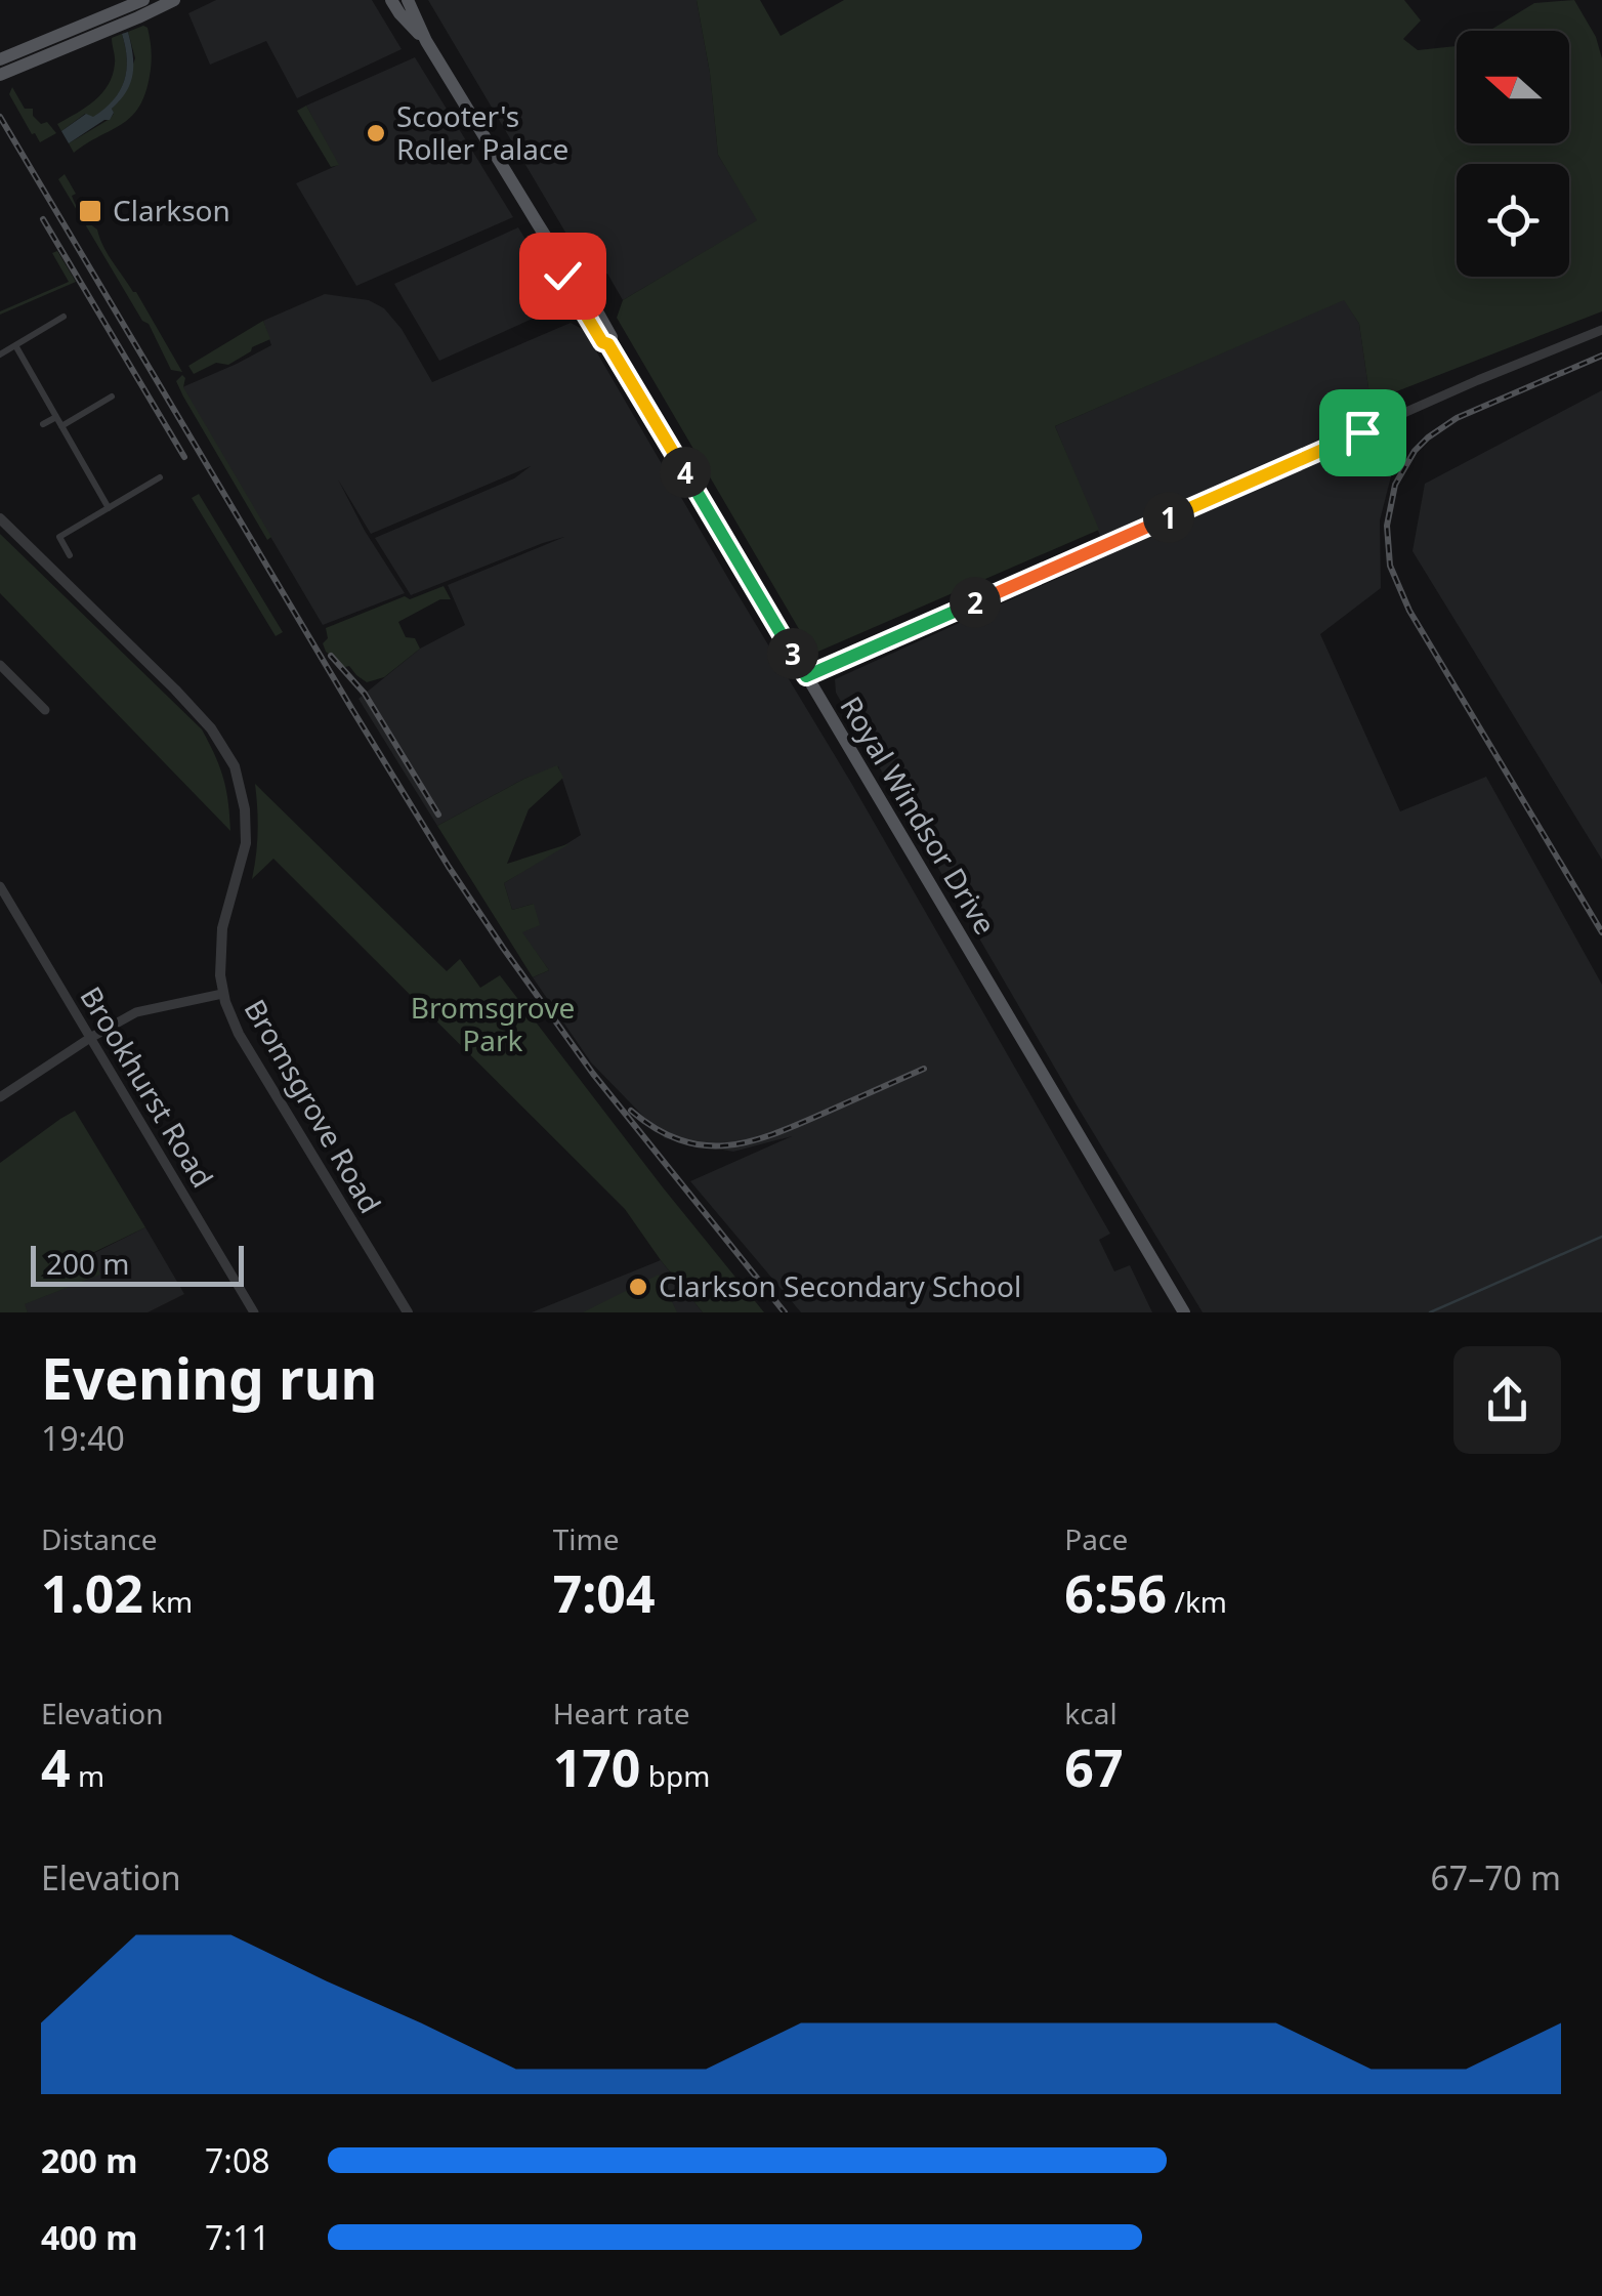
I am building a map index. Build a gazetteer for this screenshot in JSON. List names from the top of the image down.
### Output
{
  "streets": {
    "main road": ["Royal Windsor Drive"],
    "street": ["Brookhurst Road", "Bromsgrove Road"]
  },
  "parks": ["Bromsgrove Park"],
  "places": {
    "other": ["Scooter's Roller Palace", "Clarkson Secondary School"],
    "transit": ["Clarkson"]
  },
  "scale_bar": "200 m",
  "north": "left",
  "page": {
    "pins": [
      "4",
      "1",
      "2",
      "3"
    ],
    "scale": "200 m",
    "heading": ["Evening run", "19:40"],
    "stats": [
      ["Distance", "1.02 km"],
      ["Time", "7:04"],
      ["Pace", "6:56 /km"],
      ["Elevation", "4 m"],
      ["Heart rate", "170 bpm"],
      ["kcal", "67"]
    ],
    "chart": ["Elevation", "67–70 m"],
    "list": [
      {
        "name": "200 m",
        "note": "7:08"
      },
      {
        "name": "400 m",
        "note": "7:11"
      }
    ]
  }
}
